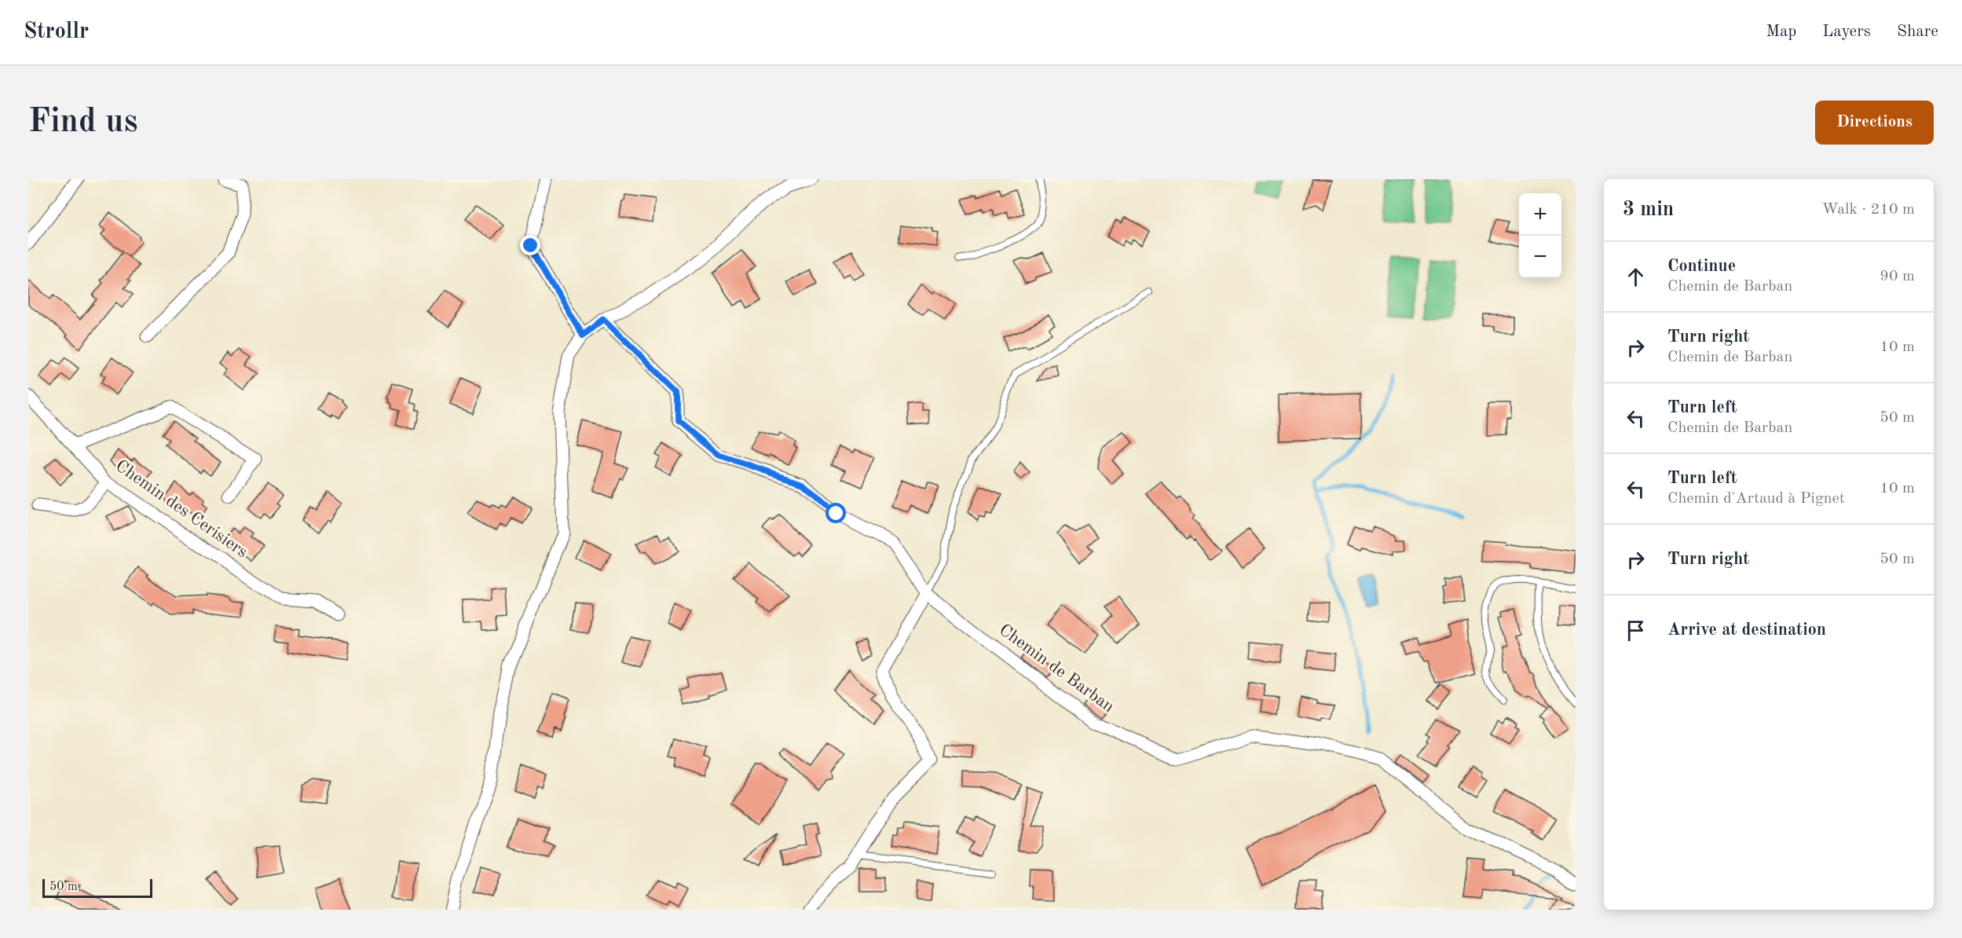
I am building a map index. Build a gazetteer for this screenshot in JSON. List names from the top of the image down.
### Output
{
  "streets": {
    "street": ["Chemin des Cerisiers", "Chemin de Barban"]
  },
  "scale_bar": "50 m",
  "page": {
    "header": "Strollr",
    "nav": ["Map", "Layers", "Share"],
    "buttons": "Directions",
    "title": "Find us",
    "heading": ["3 min", "Walk · 210 m"],
    "map_buttons": ["+", "−"],
    "list": [
      ["Continue", "Chemin de Barban", "90 m"],
      ["Turn right", "Chemin de Barban", "10 m"],
      ["Turn left", "Chemin de Barban", "50 m"],
      ["Turn left", "Chemin d'Artaud à Pignet", "10 m"],
      ["Turn right", "50 m"],
      "Arrive at destination"
    ],
    "scale": "50 m"
  }
}
